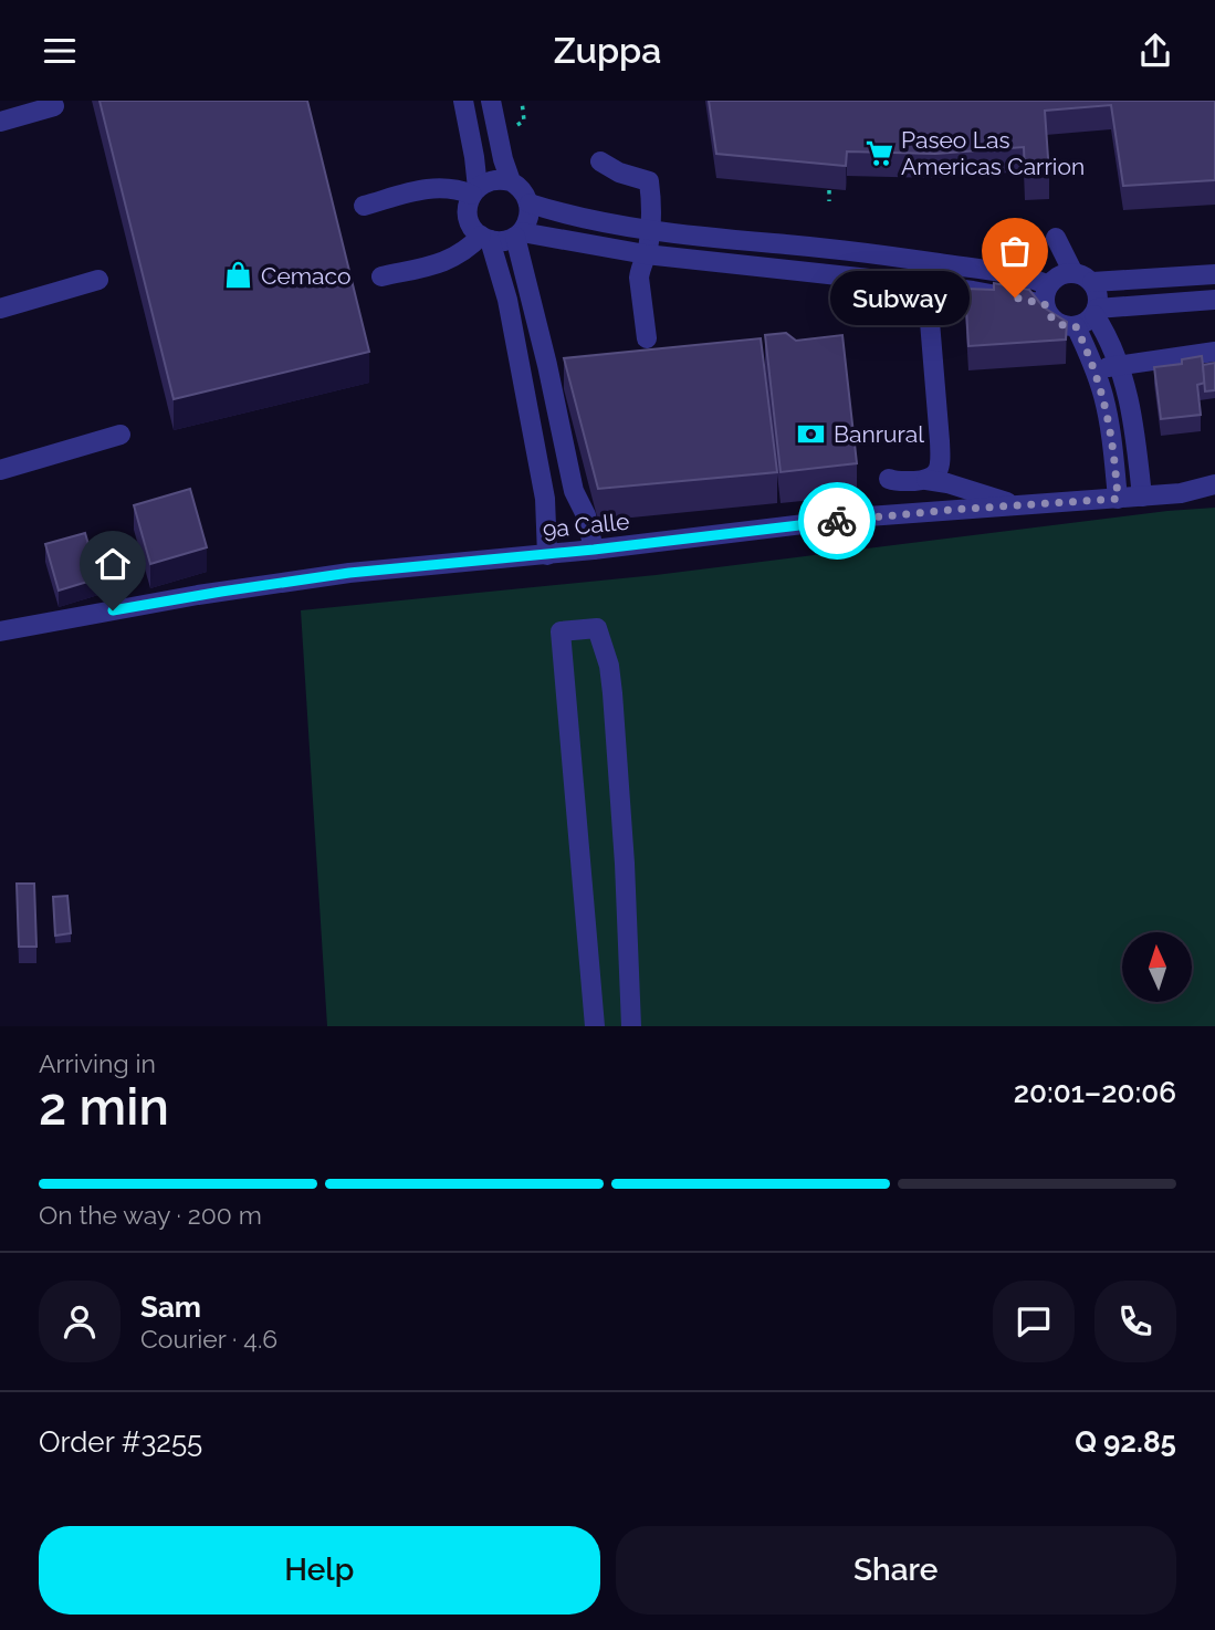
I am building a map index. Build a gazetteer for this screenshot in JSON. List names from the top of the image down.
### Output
{
  "streets": {
    "street": ["9a Calle"]
  },
  "places": {
    "supermarket": ["Paseo Las Americas Carrion"],
    "shop": ["Cemaco"],
    "other": ["Subway"],
    "bank": ["Banrural"]
  },
  "north": "top",
  "page": {
    "header": "Zuppa",
    "bubble": "Subway",
    "heading": ["2 min", "Arriving in", "20:01–20:06"],
    "panel": [
      "Sam",
      "Courier · 4.6",
      "Order #3255",
      "Q 92.85"
    ],
    "bar": "On the way · 200 m",
    "buttons": ["Help", "Share"]
  }
}
